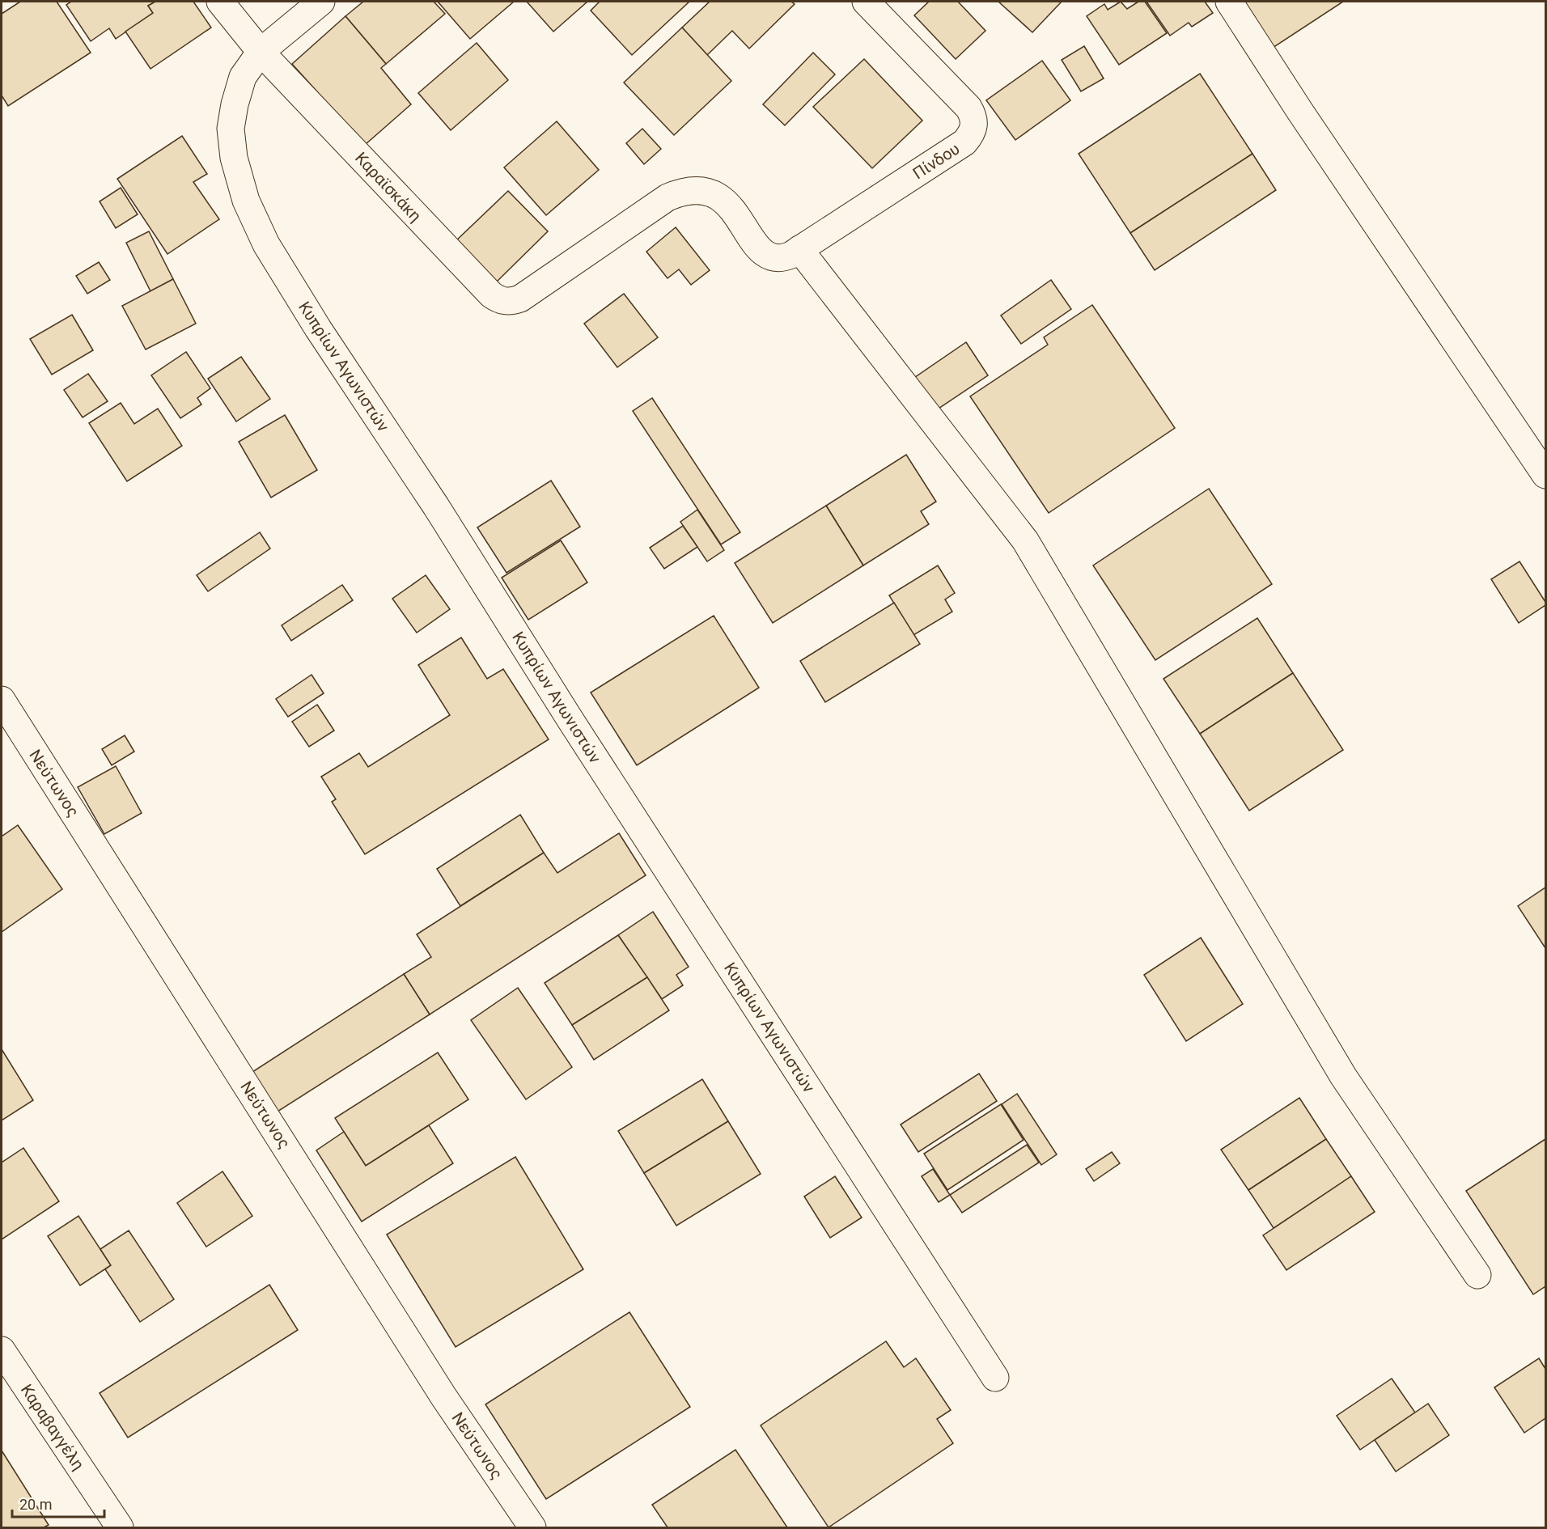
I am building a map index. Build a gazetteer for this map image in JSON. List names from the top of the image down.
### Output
{
  "streets": {
    "street": [
      "Πίνδου",
      "Καραϊσκάκη",
      "Κυπρίων Αγωνιστών",
      "Νεύτωνος",
      "Καραβαγγέλη"
    ]
  },
  "crossings": [
    ["Πίνδου", "Καραϊσκάκη"],
    ["Καραϊσκάκη", "Κυπρίων Αγωνιστών"]
  ],
  "scale_bar": "20 m"
}
